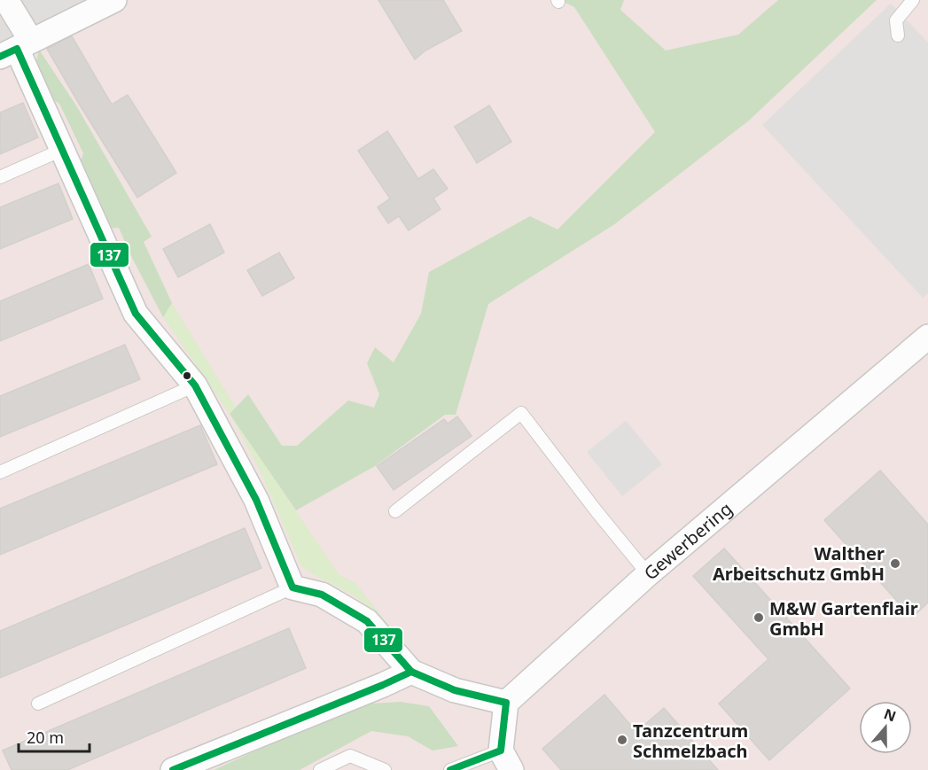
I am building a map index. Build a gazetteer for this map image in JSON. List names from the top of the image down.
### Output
{
  "streets": {
    "street": ["Gewerbering"]
  },
  "places": ["Walther Arbeitschutz GmbH", "M&W Gartenflair GmbH", "Tanzcentrum Schmelzbach"],
  "lines": ["transit line 137"],
  "scale_bar": "20 m",
  "north": "top"
}
